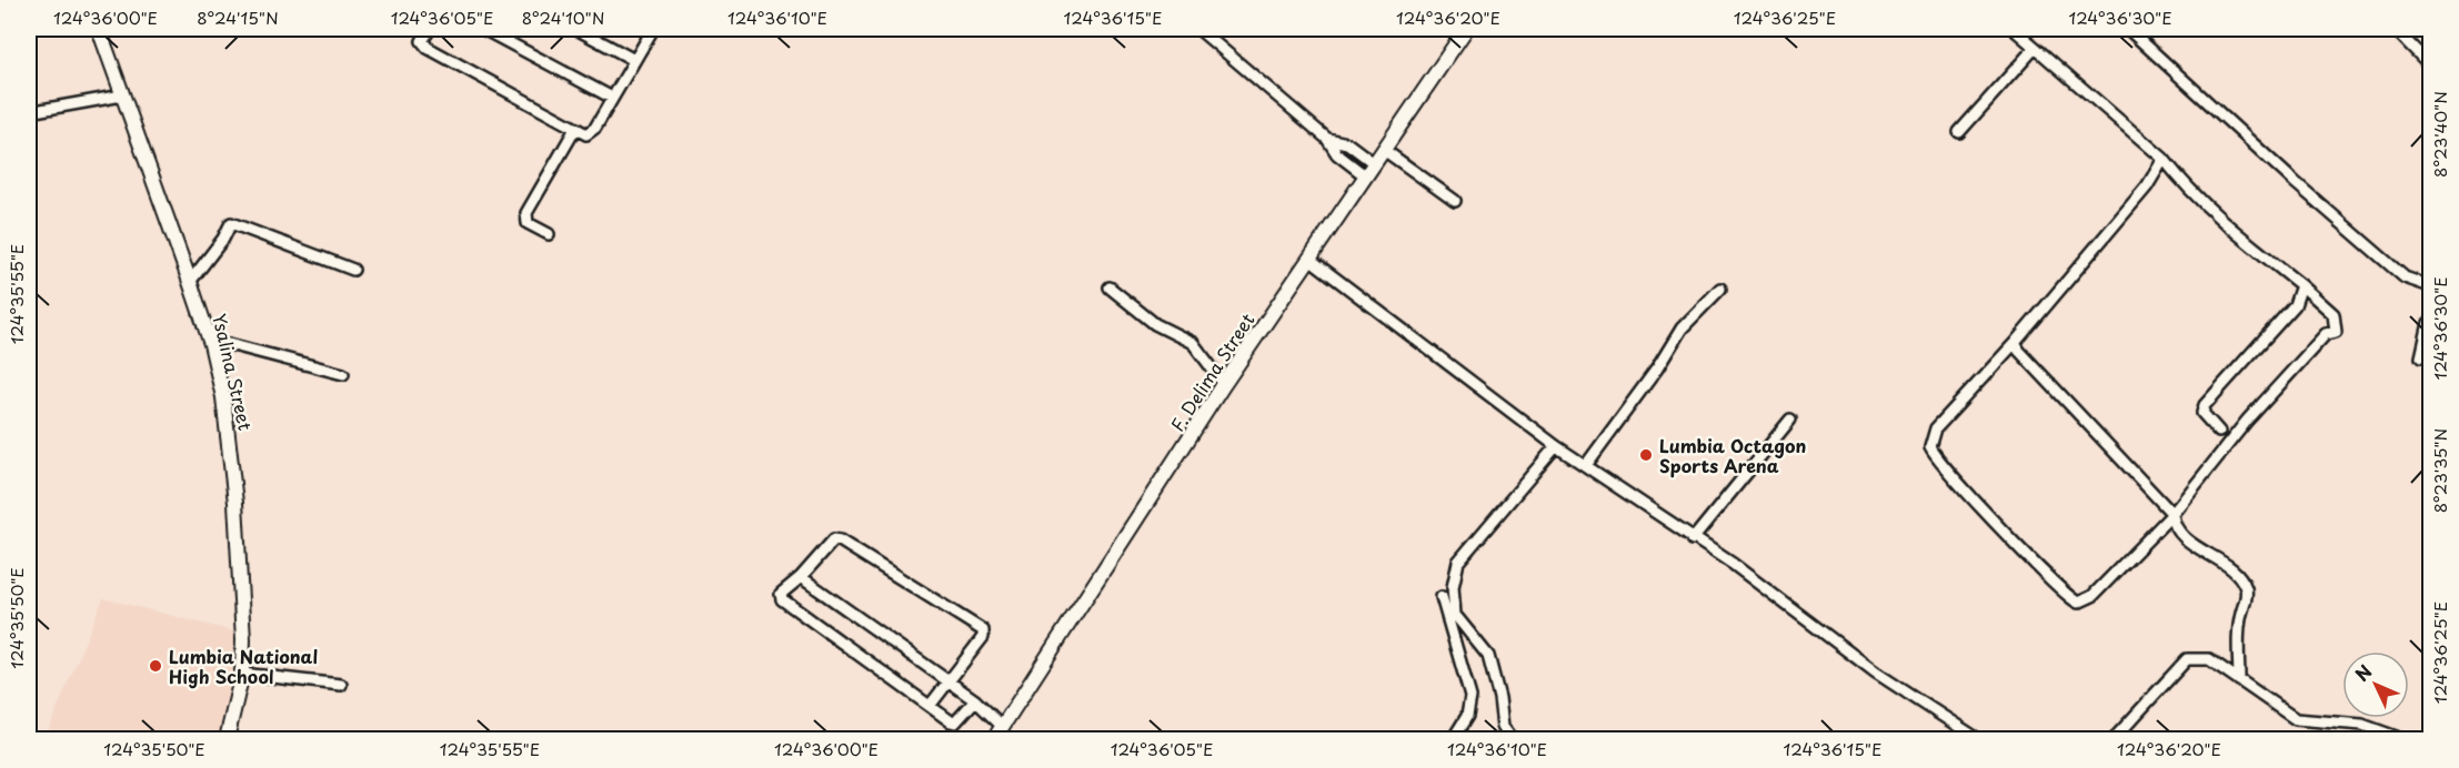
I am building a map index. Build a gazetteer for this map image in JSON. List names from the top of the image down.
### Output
{
  "streets": {
    "street": ["Ysalina Street", "F. Delima Street"]
  },
  "places": ["Lumbia Octagon Sports Arena", "Lumbia National High School"],
  "north": "top left",
  "coordinates": [
    "124°36'00\"E",
    "8°24'15\"N",
    "124°36'05\"E",
    "8°24'10\"N",
    "124°36'10\"E",
    "124°36'15\"E",
    "124°36'20\"E",
    "124°36'25\"E",
    "124°36'30\"E",
    "8°23'40\"N",
    "124°35'55\"E",
    "8°23'35\"N",
    "124°35'50\"E"
  ]
}
